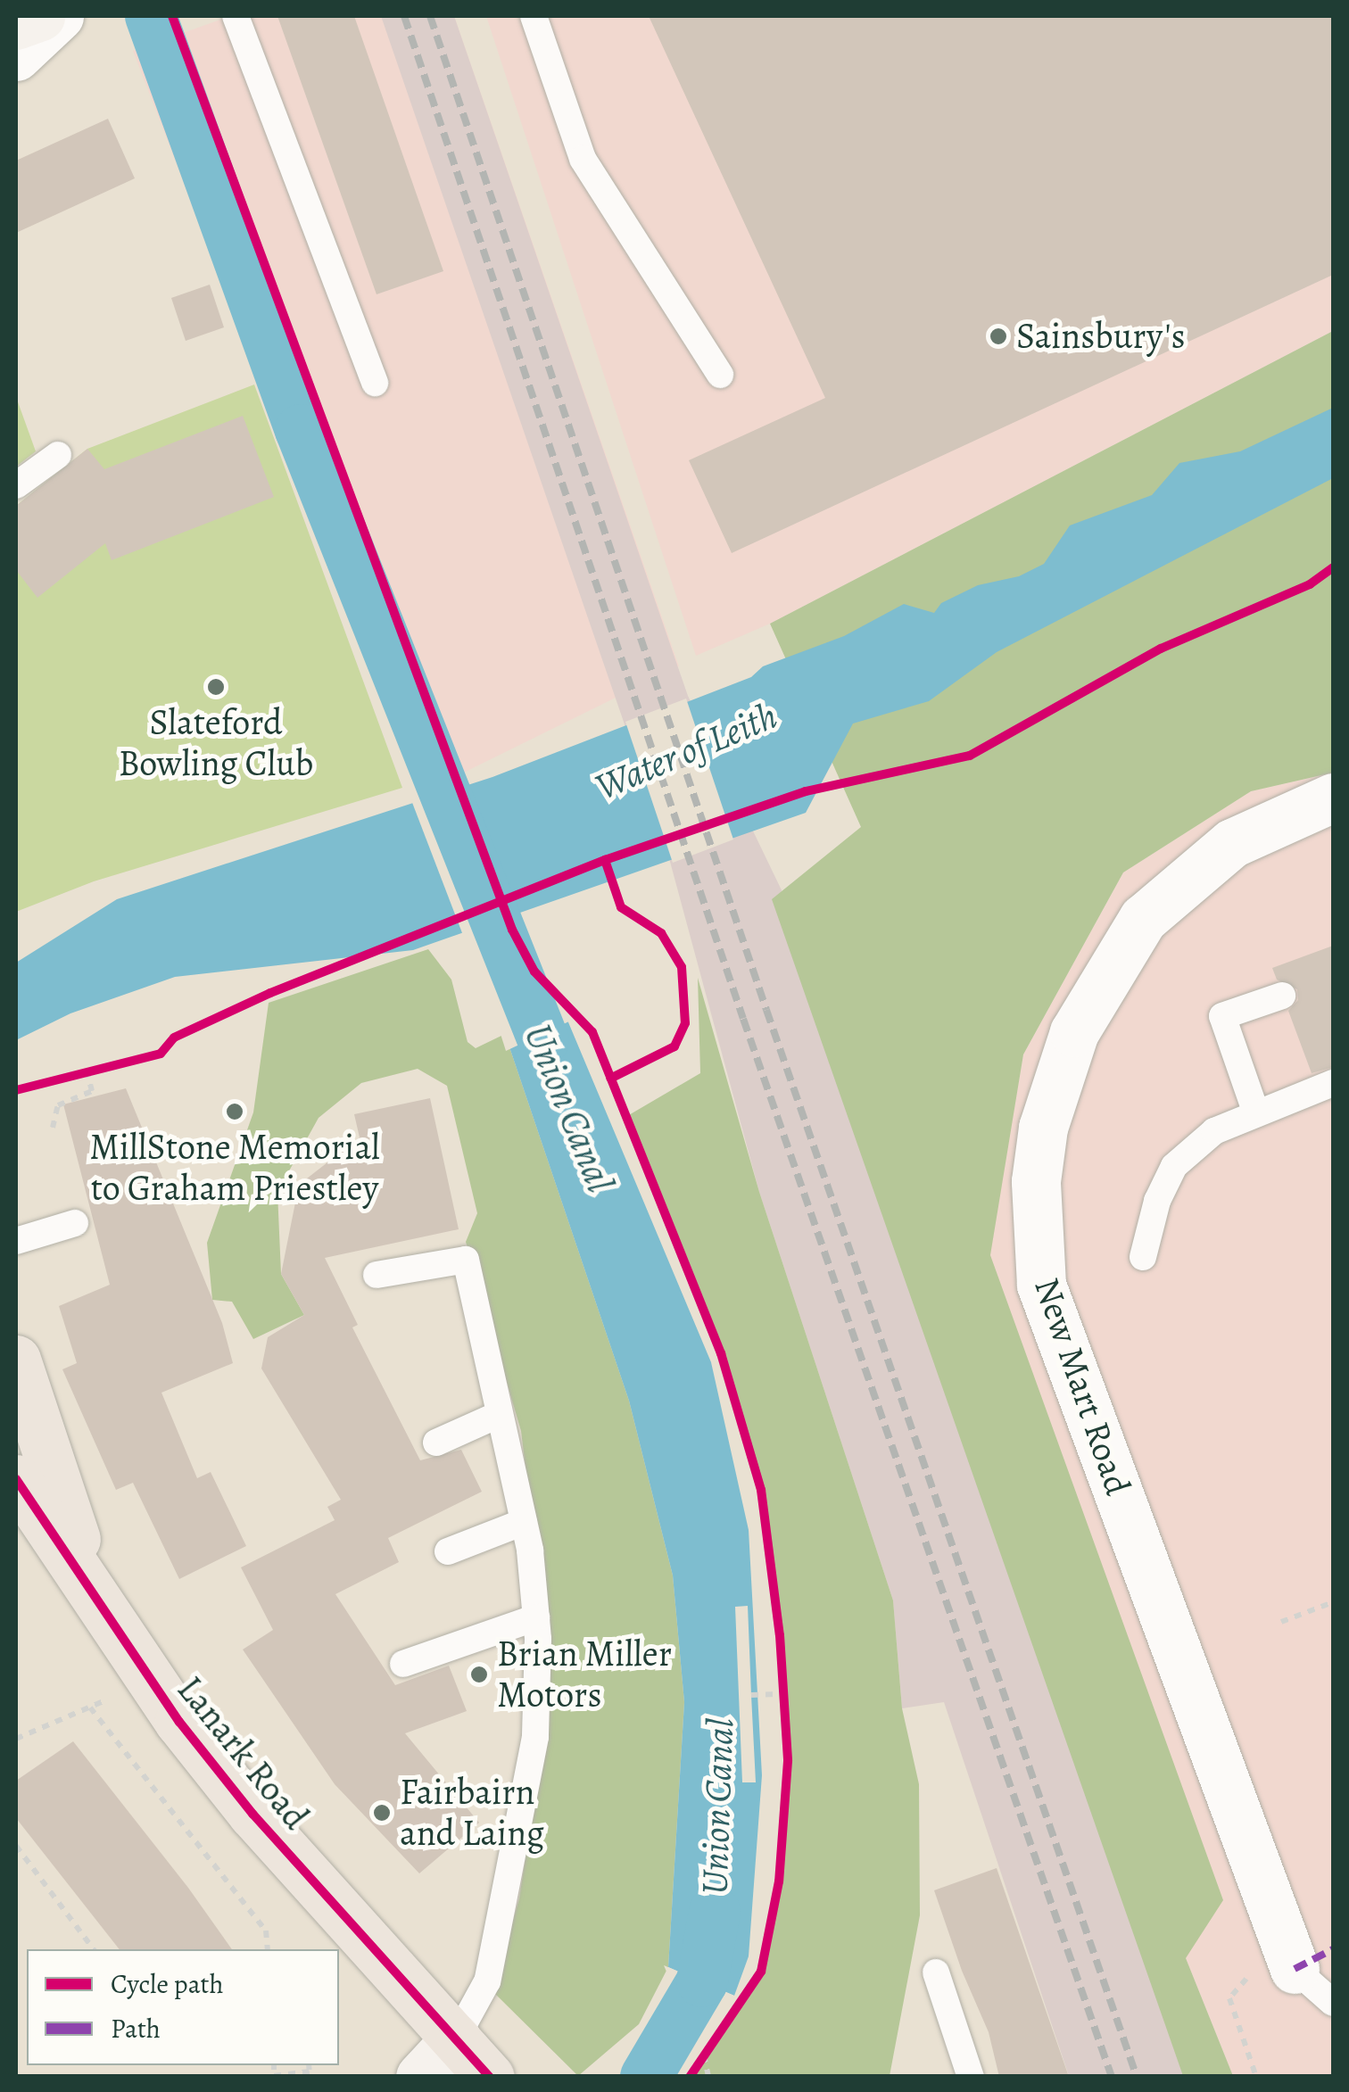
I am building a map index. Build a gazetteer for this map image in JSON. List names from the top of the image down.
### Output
{
  "streets": {
    "main road": ["Lanark Road"],
    "street": ["New Mart Road"]
  },
  "water": ["Water of Leith", "Union Canal"],
  "places": [
    "Sainsbury's",
    "Slateford Bowling Club",
    "MillStone Memorial to Graham Priestley",
    "Brian Miller Motors",
    "Fairbairn and Laing"
  ],
  "legend": ["Cycle path", "Path"]
}
